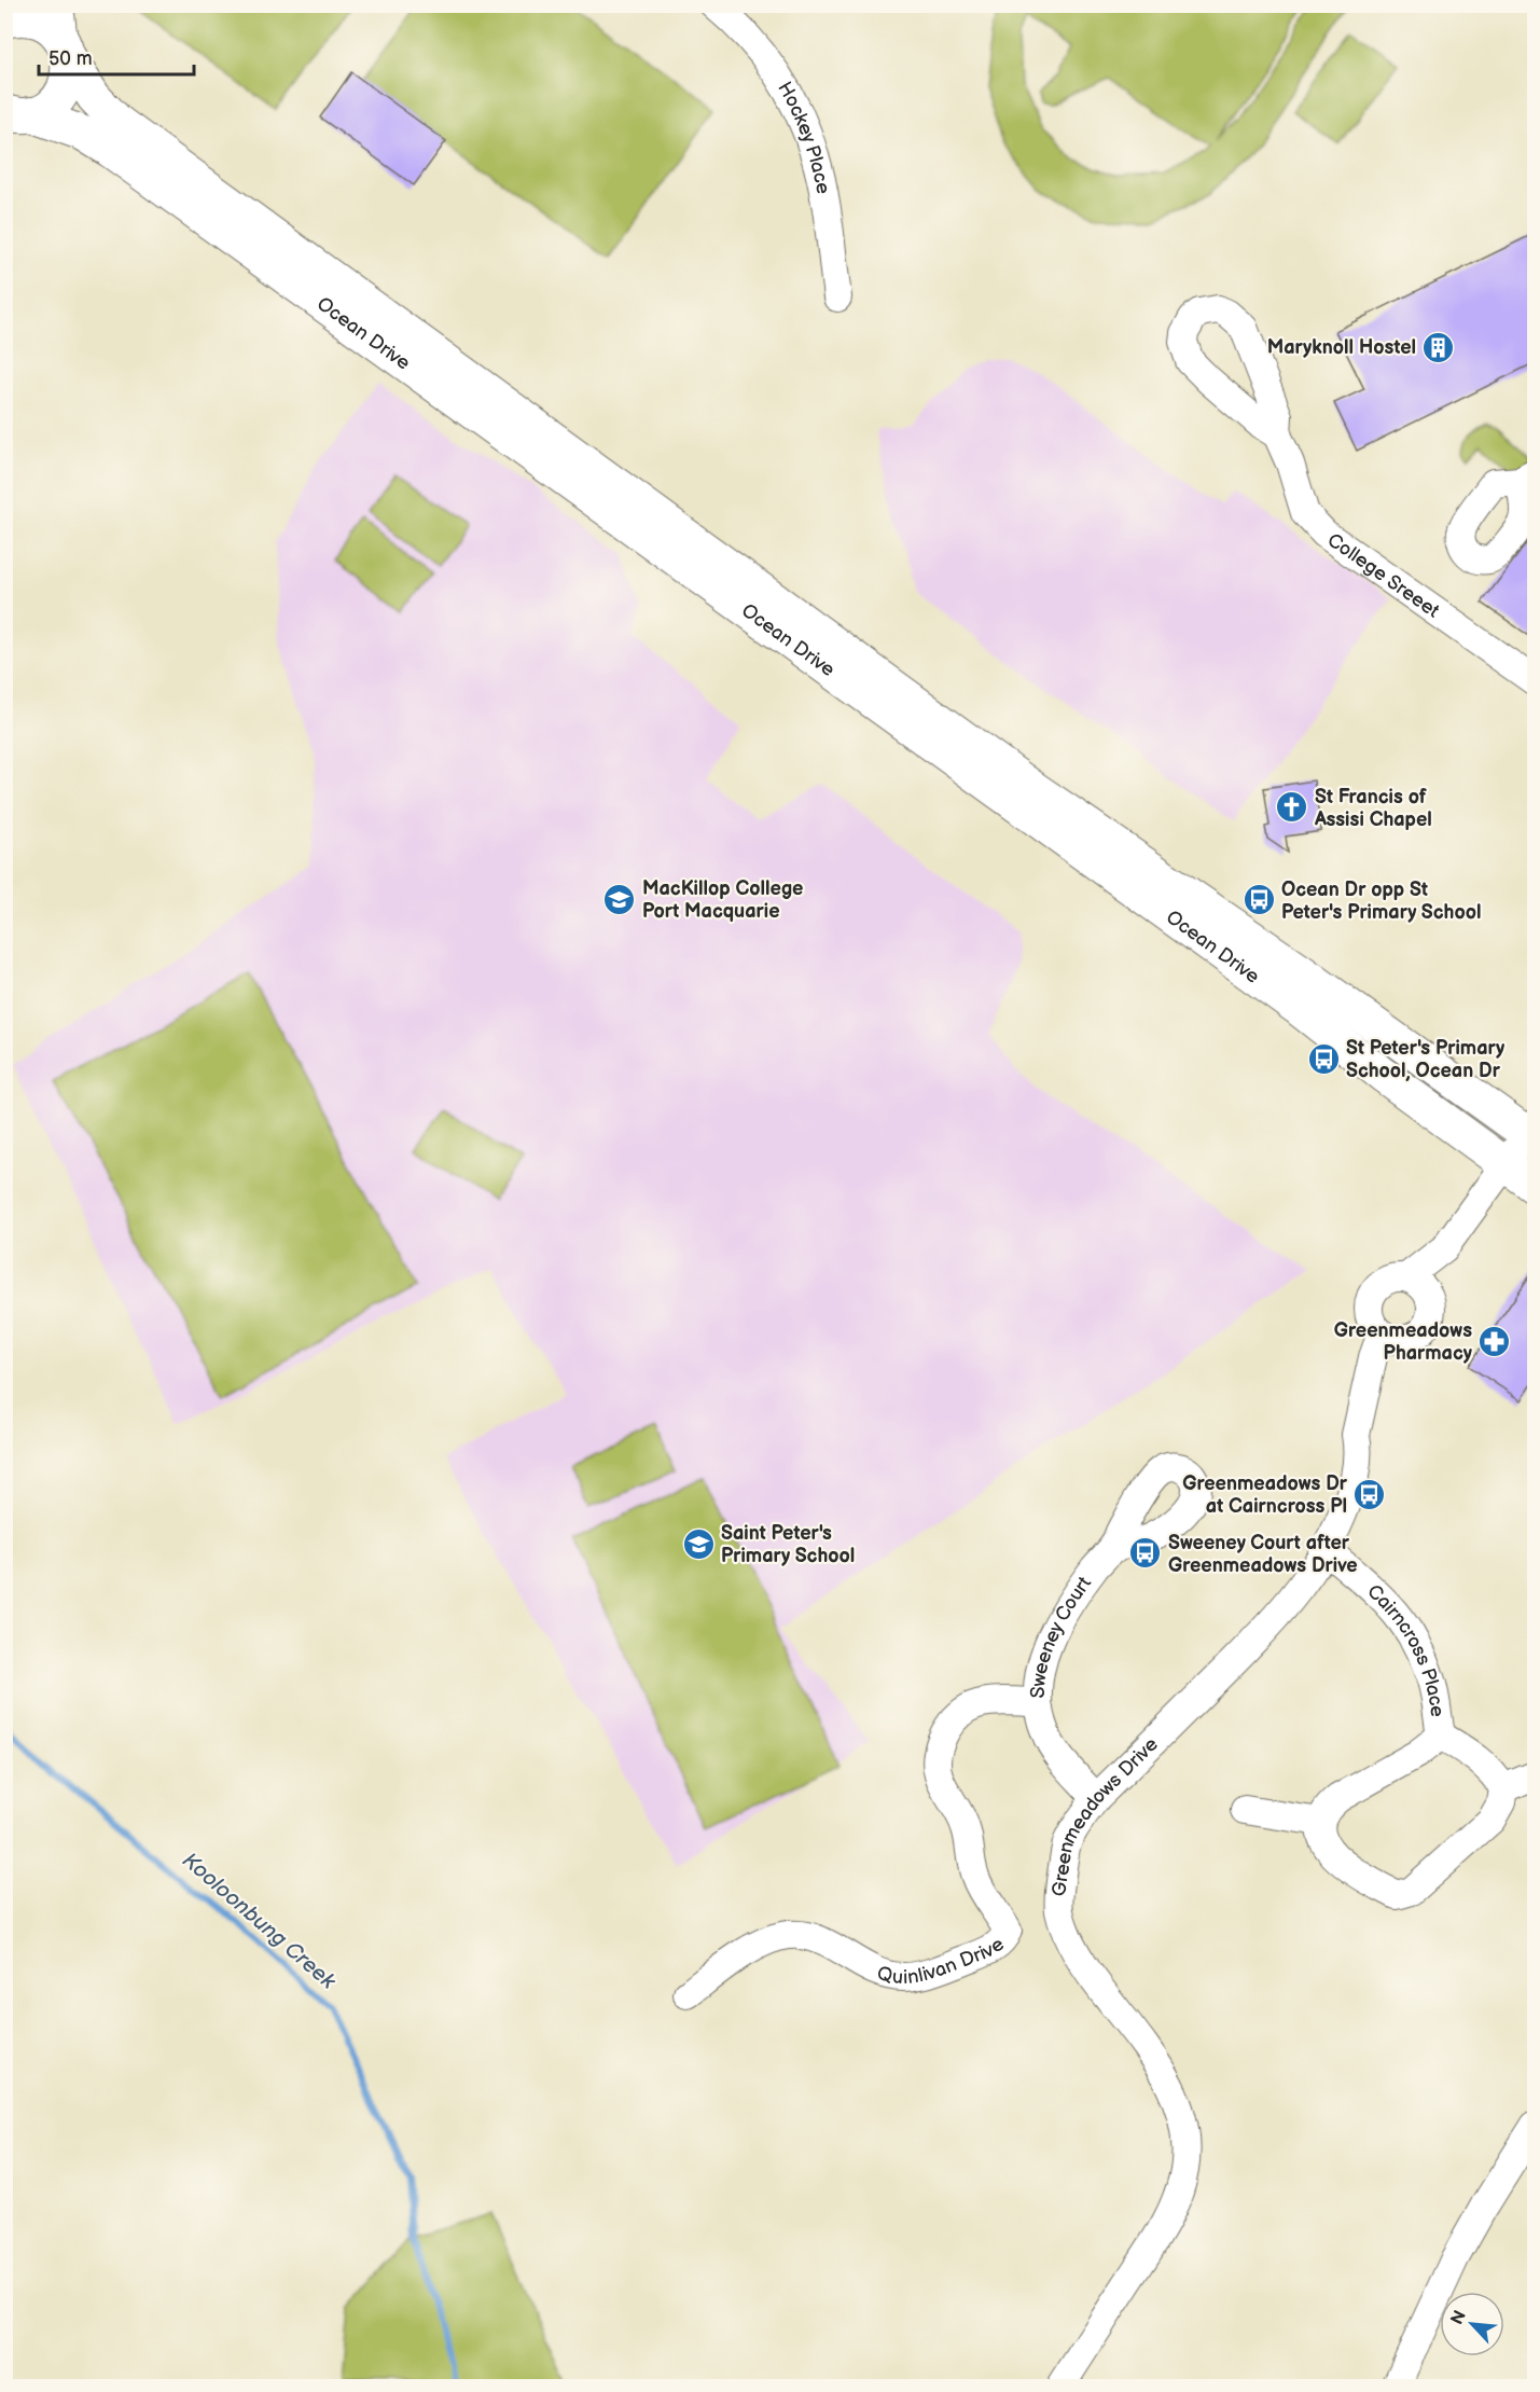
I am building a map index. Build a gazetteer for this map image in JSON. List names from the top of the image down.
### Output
{
  "streets": {
    "main road": ["Ocean Drive"],
    "street": [
      "Hockey Place",
      "College Sreeet",
      "Sweeney Court",
      "Cairncross Place",
      "Greenmeadows Drive",
      "Quinlivan Drive"
    ]
  },
  "crossings": [
    ["Ocean Drive", "Greenmeadows Drive"],
    ["Sweeney Court", "Greenmeadows Drive"],
    ["Sweeney Court", "Quinlivan Drive"],
    ["Cairncross Place", "Greenmeadows Drive"]
  ],
  "water": ["Kooloonbung Creek"],
  "places": {
    "building": ["Maryknoll Hostel"],
    "church": ["St Francis of Assisi Chapel"],
    "school or university": ["MacKillop College Port Macquarie", "Saint Peter's Primary School"],
    "bus stop": [
      "Ocean Dr opp St Peter's Primary School",
      "St Peter's Primary School, Ocean Dr",
      "Greenmeadows Dr at Cairncross Pl",
      "Sweeney Court after Greenmeadows Drive"
    ],
    "pharmacy": ["Greenmeadows Pharmacy"]
  },
  "scale_bar": "50 m",
  "north": "top left"
}
